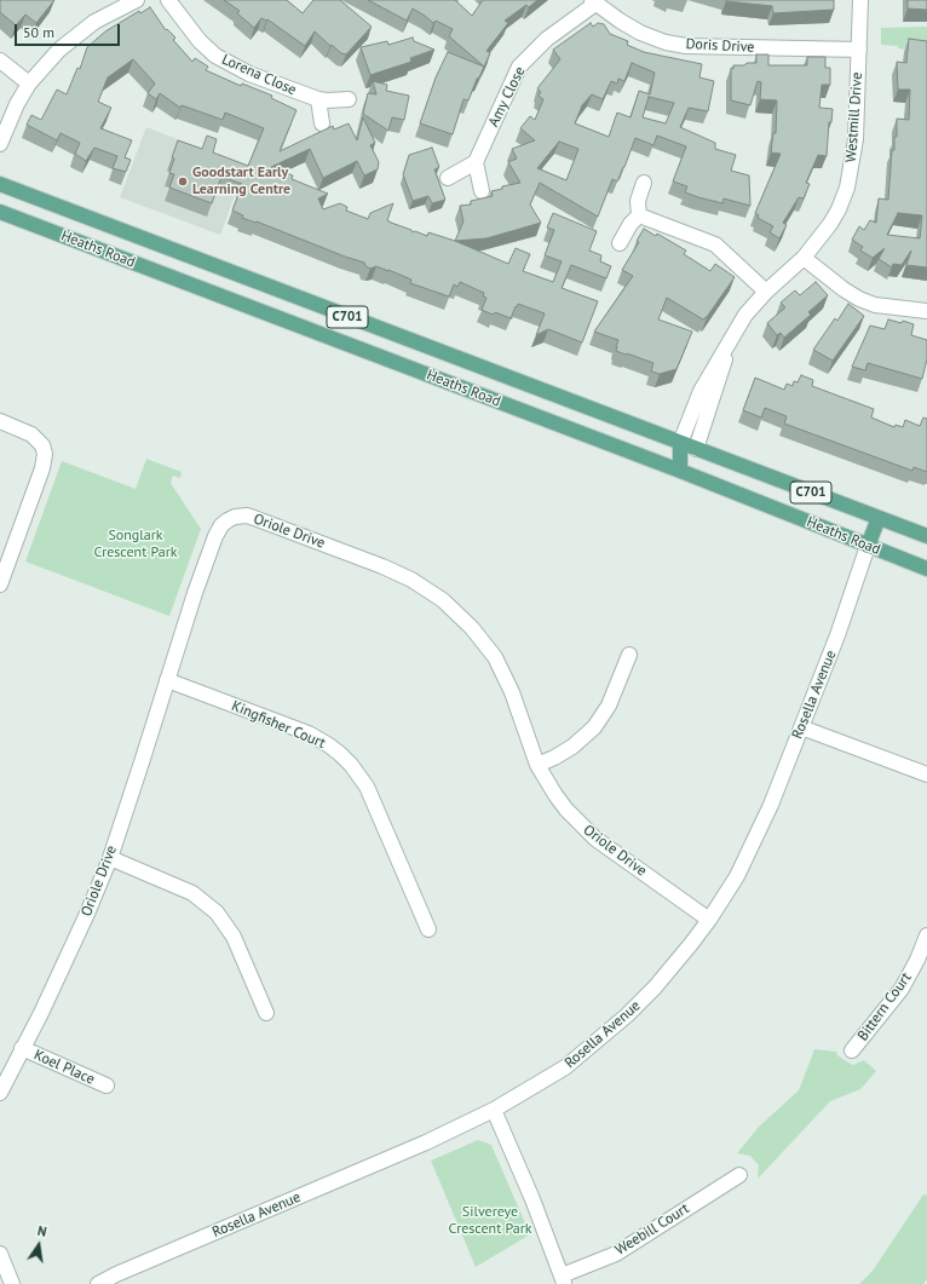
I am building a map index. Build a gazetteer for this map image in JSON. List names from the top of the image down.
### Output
{
  "streets": {
    "main road": ["Heaths Road", "C701"],
    "street": [
      "Doris Drive",
      "Lorena Close",
      "Amy Close",
      "Westmill Drive",
      "Oriole Drive",
      "Rosella Avenue",
      "Kingfisher Court",
      "Bittern Court",
      "Koel Place",
      "Weebill Court"
    ]
  },
  "crossings": [
    ["Doris Drive", "Amy Close"],
    ["Doris Drive", "Westmill Drive"],
    ["Westmill Drive", "Heaths Road"],
    ["Heaths Road", "Rosella Avenue"],
    ["Oriole Drive", "Rosella Avenue"],
    ["Oriole Drive", "Kingfisher Court"],
    ["Oriole Drive", "Koel Place"]
  ],
  "parks": ["Songlark Crescent Park", "Silvereye Crescent Park"],
  "places": ["Goodstart Early Learning Centre"],
  "scale_bar": "50 m",
  "north": "top"
}
